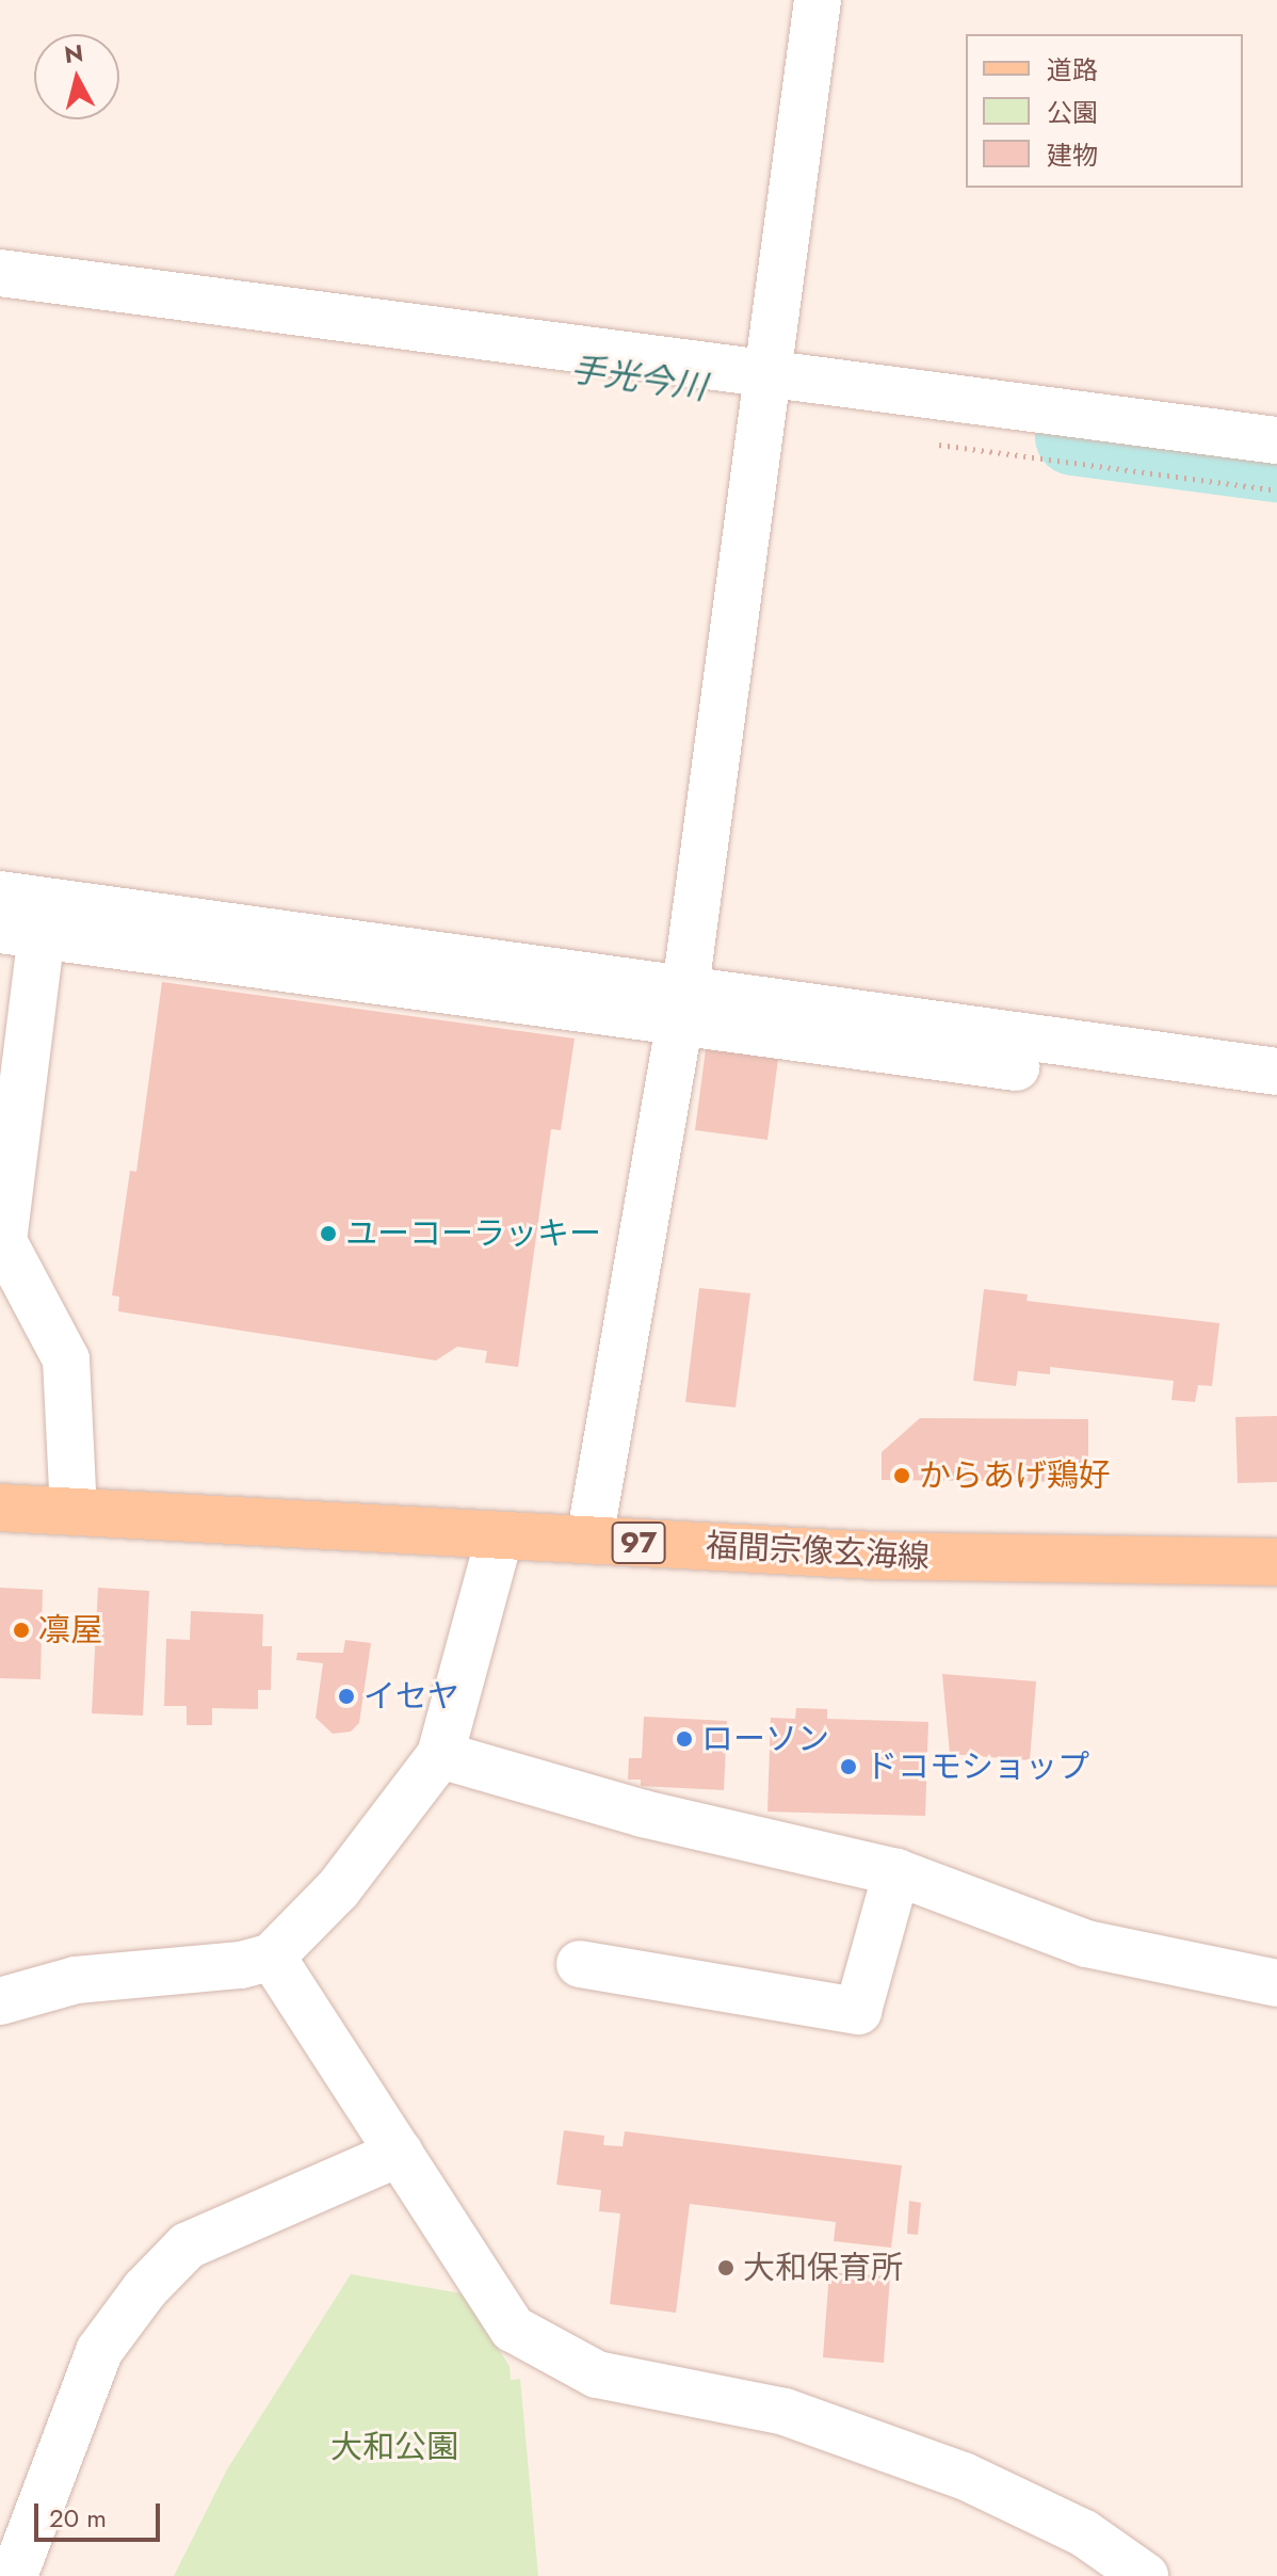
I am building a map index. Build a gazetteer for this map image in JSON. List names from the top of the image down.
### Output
{
  "streets": {
    "main road": ["97", "福間宗像玄海線"]
  },
  "water": ["手光今川"],
  "parks": ["大和公園"],
  "places": [
    "ユーコーラッキー",
    "からあげ鶏好",
    "凛屋",
    "イセヤ",
    "ローソン",
    "ドコモショップ",
    "大和保育所"
  ],
  "legend": ["道路", "公園", "建物"],
  "scale_bar": "20 m",
  "north": "top"
}
